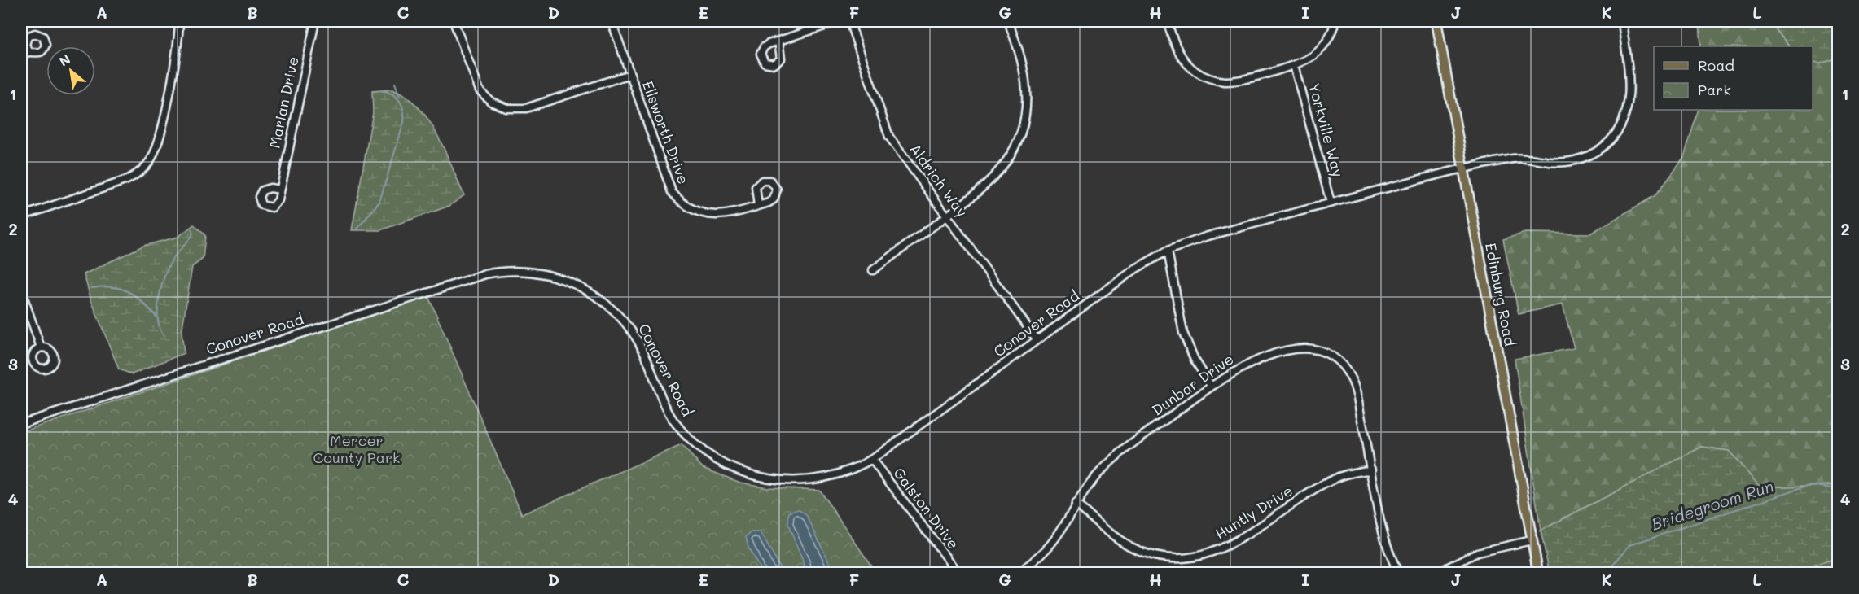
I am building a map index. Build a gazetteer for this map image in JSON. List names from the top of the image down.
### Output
{
  "streets": {
    "main road": ["Edinburg Road"],
    "street": [
      "Marian Drive",
      "Yorkville Way",
      "Ellsworth Drive",
      "Aldrich Way",
      "Conover Road",
      "Dunbar Drive",
      "Galston Drive",
      "Huntly Drive"
    ]
  },
  "crossings": [
    ["Yorkville Way", "Conover Road"],
    ["Aldrich Way", "Conover Road"],
    ["Edinburg Road", "Conover Road"],
    ["Conover Road", "Galston Drive"],
    ["Dunbar Drive", "Huntly Drive"]
  ],
  "water": ["Bridegroom Run"],
  "parks": ["Mercer County Park"],
  "legend": ["Road", "Park"],
  "north": "top left",
  "grid": {
    "columns": [
      "A",
      "B",
      "C",
      "D",
      "E",
      "F",
      "G",
      "H",
      "I",
      "J",
      "K",
      "L"
    ],
    "rows": [
      "1",
      "2",
      "3",
      "4"
    ]
  }
}
